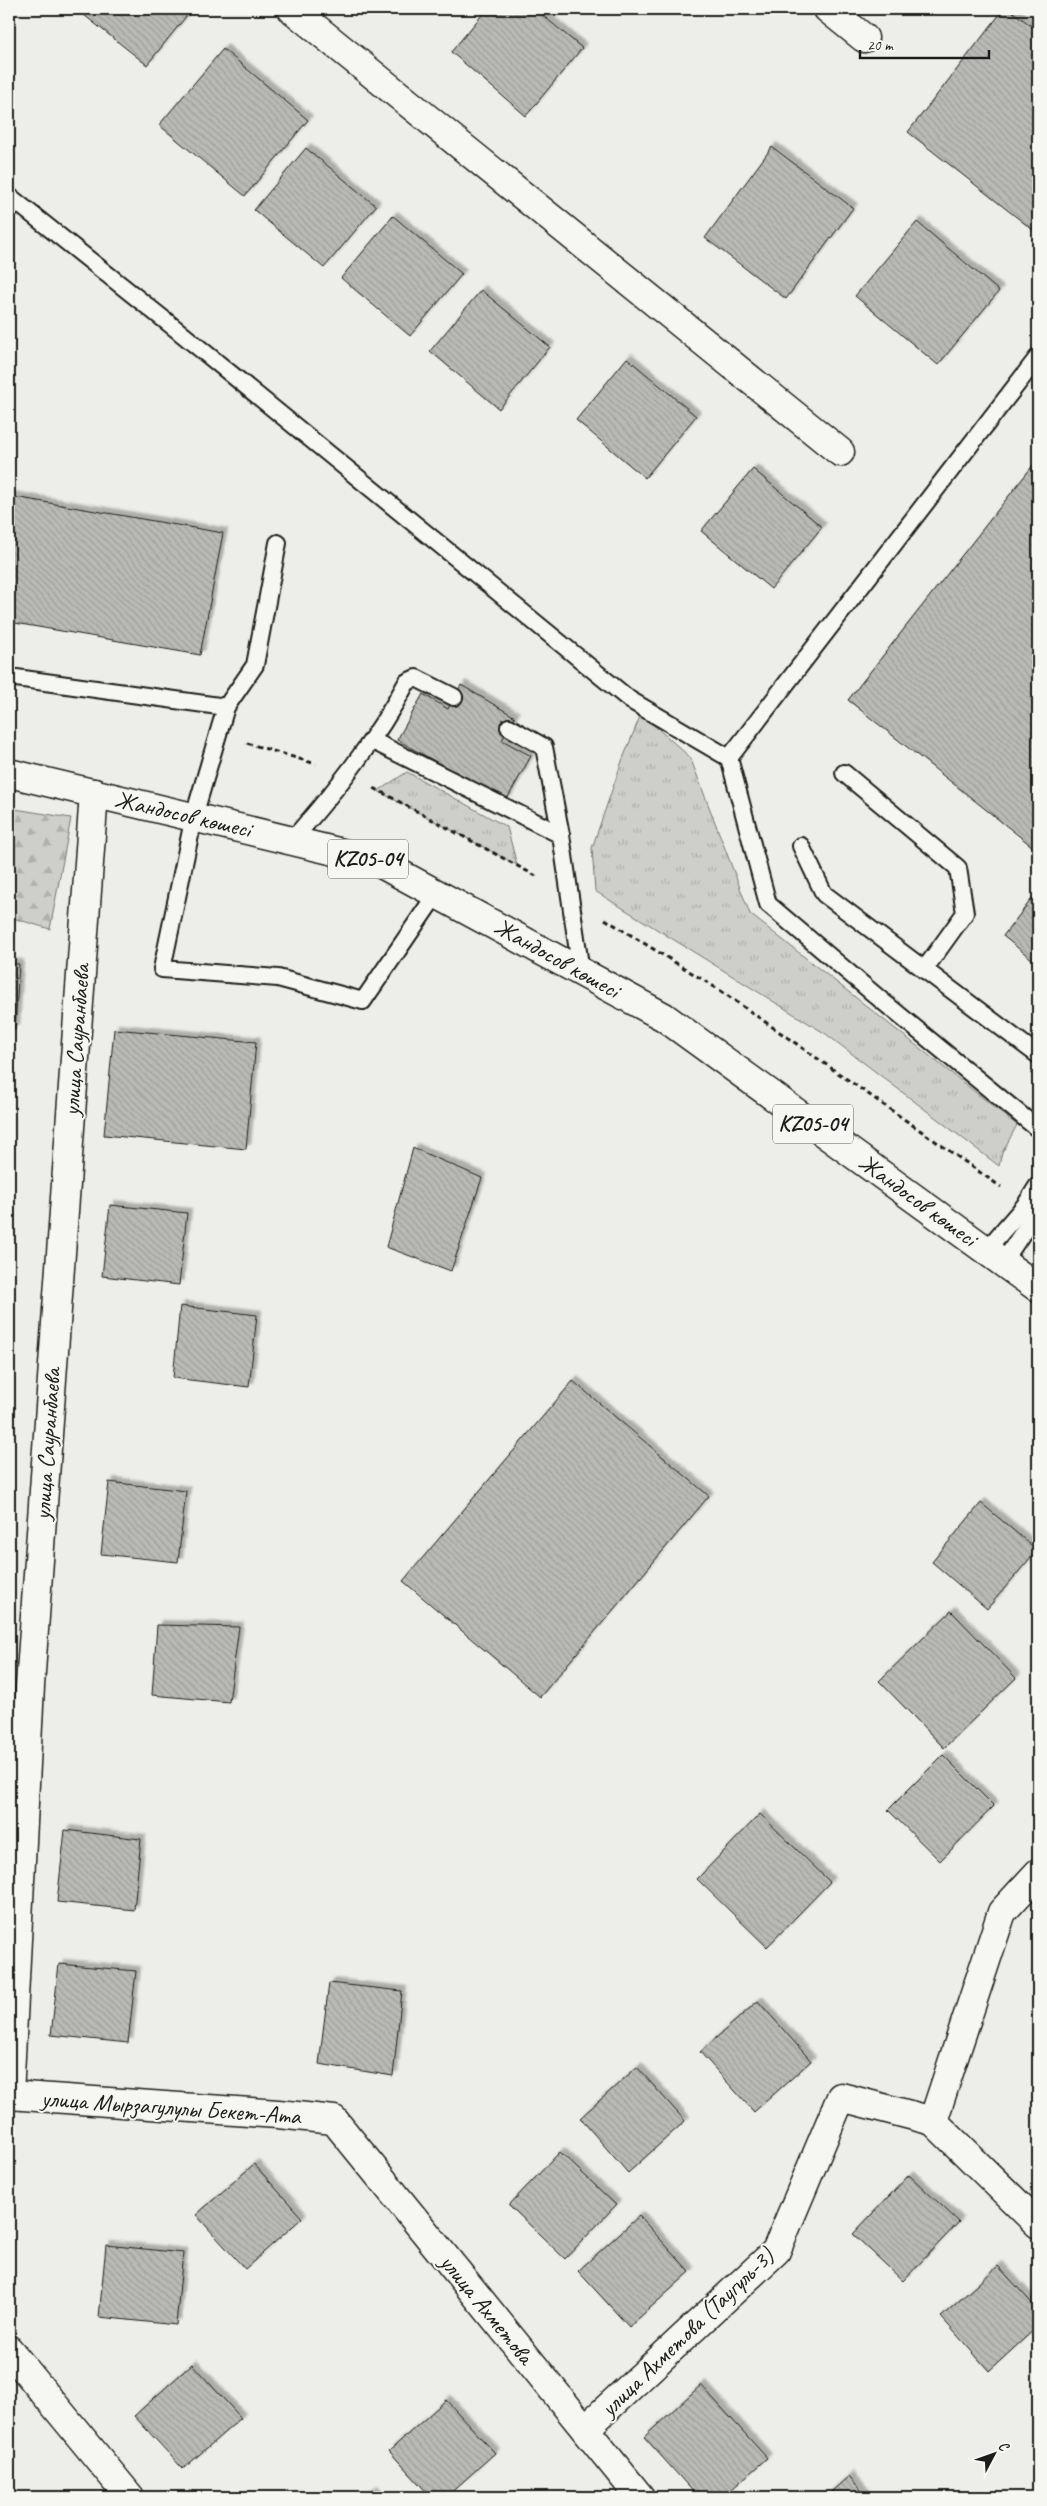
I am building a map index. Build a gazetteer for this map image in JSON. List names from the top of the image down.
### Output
{
  "streets": {
    "street": [
      "Жандосов көшесі",
      "KZ05-04",
      "улица Сауранбаева",
      "улица Мырзагулулы Бекет-Ата",
      "улица Ахметова",
      "улица Ахметова (Таугуль-3)"
    ]
  },
  "crossings": [
    ["Жандосов көшесі", "улица Сауранбаева"],
    ["улица Сауранбаева", "улица Мырзагулулы Бекет-Ата"],
    ["улица Мырзагулулы Бекет-Ата", "улица Ахметова"],
    ["улица Ахметова", "улица Ахметова (Таугуль-3)"]
  ],
  "scale_bar": "20 m",
  "north": "top right"
}
